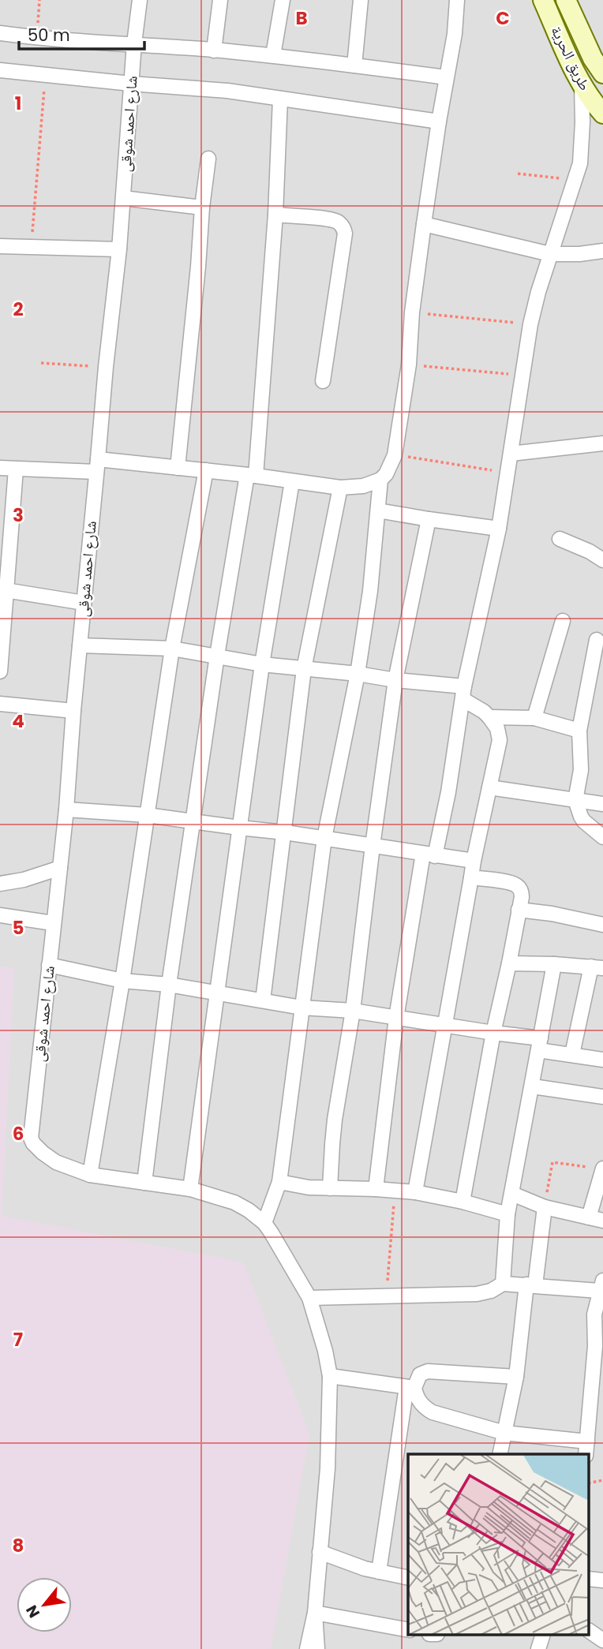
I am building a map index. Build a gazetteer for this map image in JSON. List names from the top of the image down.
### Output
{
  "streets": {
    "main road": ["طريق الحرية"],
    "street": ["شارع احمد شوقى"]
  },
  "scale_bar": "50 m",
  "north": "bottom left",
  "grid": {
    "columns": ["B", "C"],
    "rows": [
      "1",
      "2",
      "3",
      "4",
      "5",
      "6",
      "7",
      "8"
    ]
  }
}
